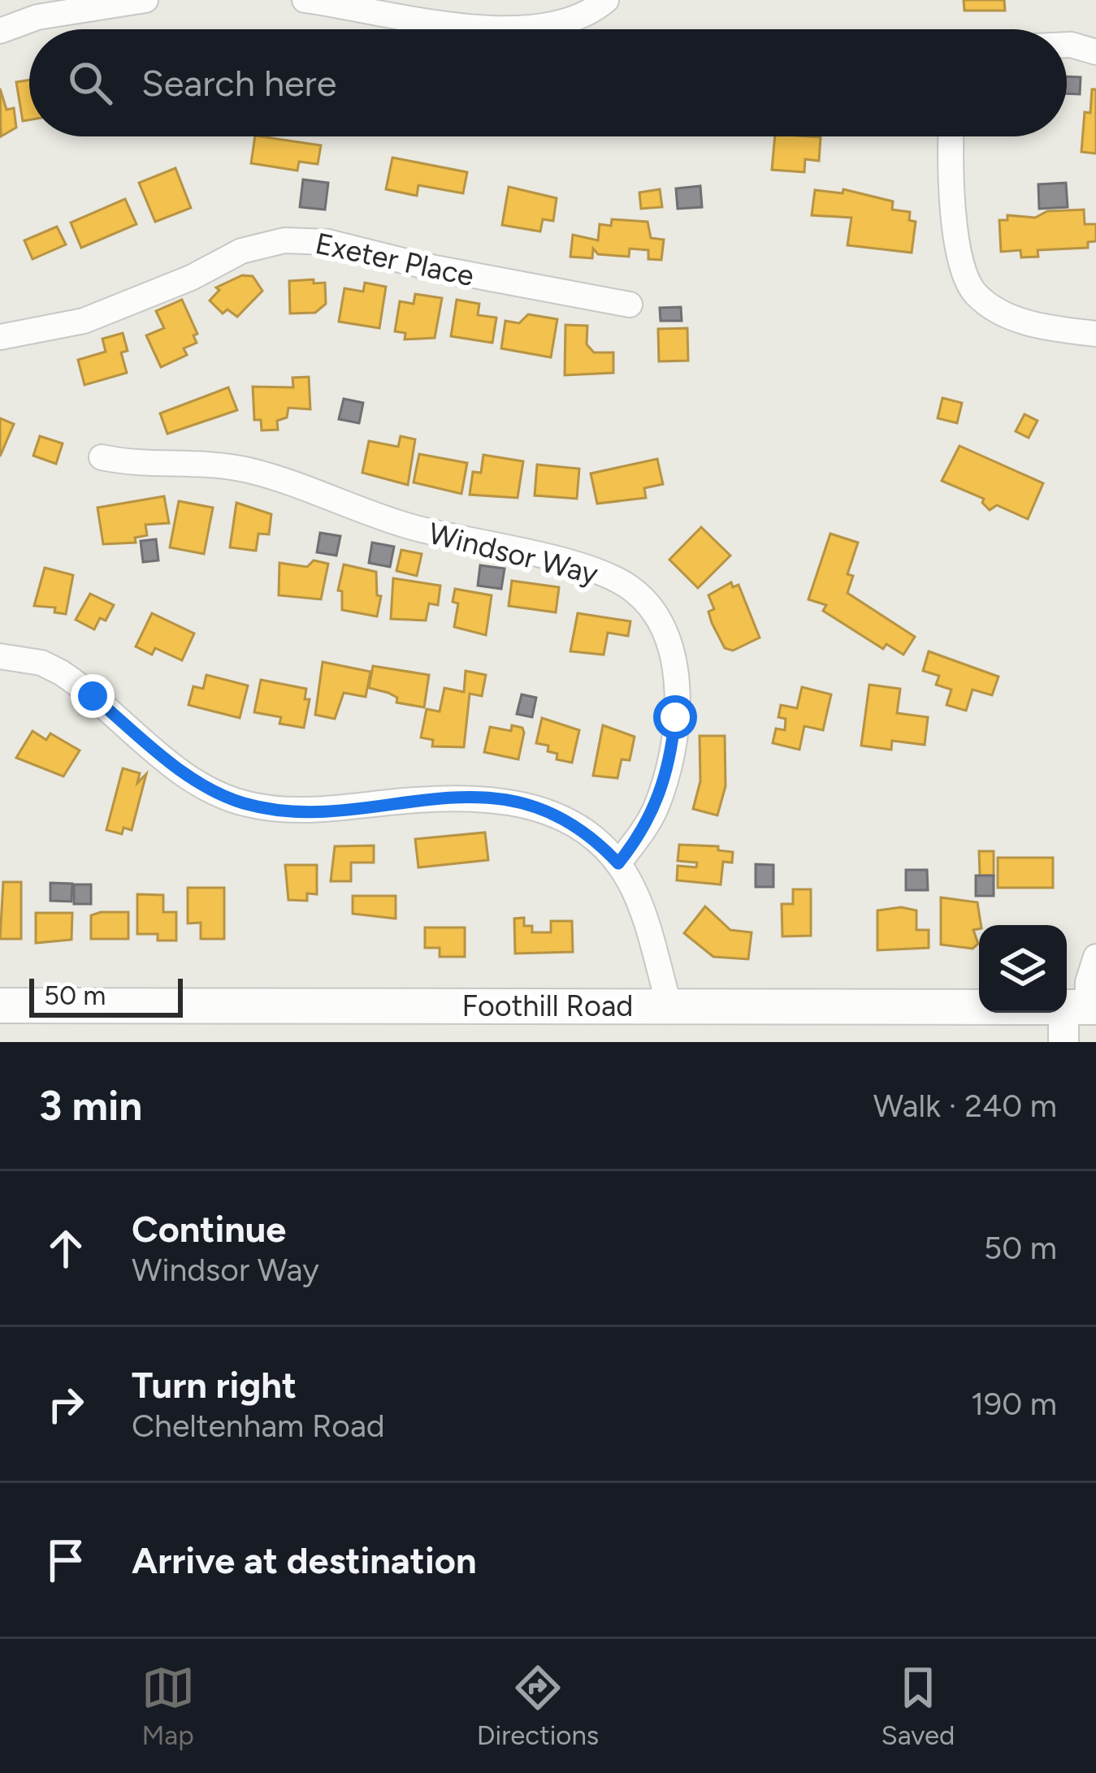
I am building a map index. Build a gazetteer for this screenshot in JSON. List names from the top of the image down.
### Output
{
  "streets": {
    "main road": ["Foothill Road"],
    "street": ["Exeter Place", "Windsor Way"]
  },
  "scale_bar": "50 m",
  "page": {
    "search": "Search here",
    "scale": "50 m",
    "heading": ["3 min", "Walk · 240 m"],
    "list": [
      ["Continue", "Windsor Way", "50 m"],
      ["Turn right", "Cheltenham Road", "190 m"],
      "Arrive at destination"
    ],
    "nav": ["Map", "Directions", "Saved"]
  }
}
